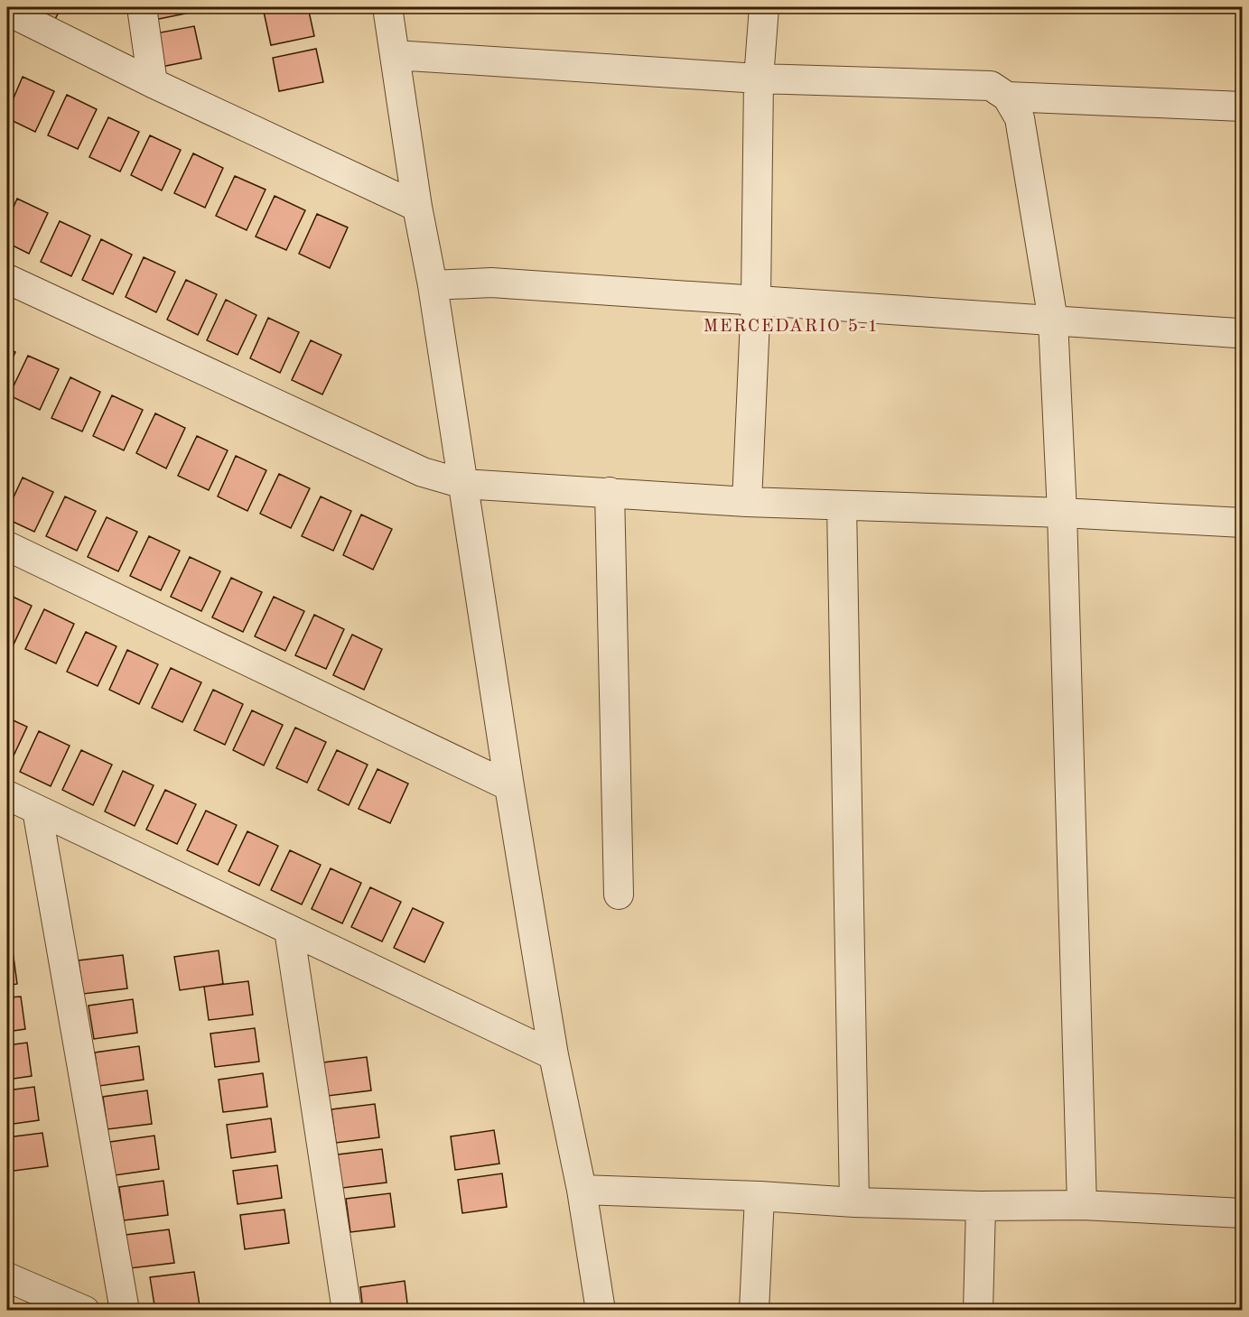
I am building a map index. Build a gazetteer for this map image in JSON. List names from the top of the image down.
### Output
{
  "districts": ["MERCEDARIO 5-1"]
}
